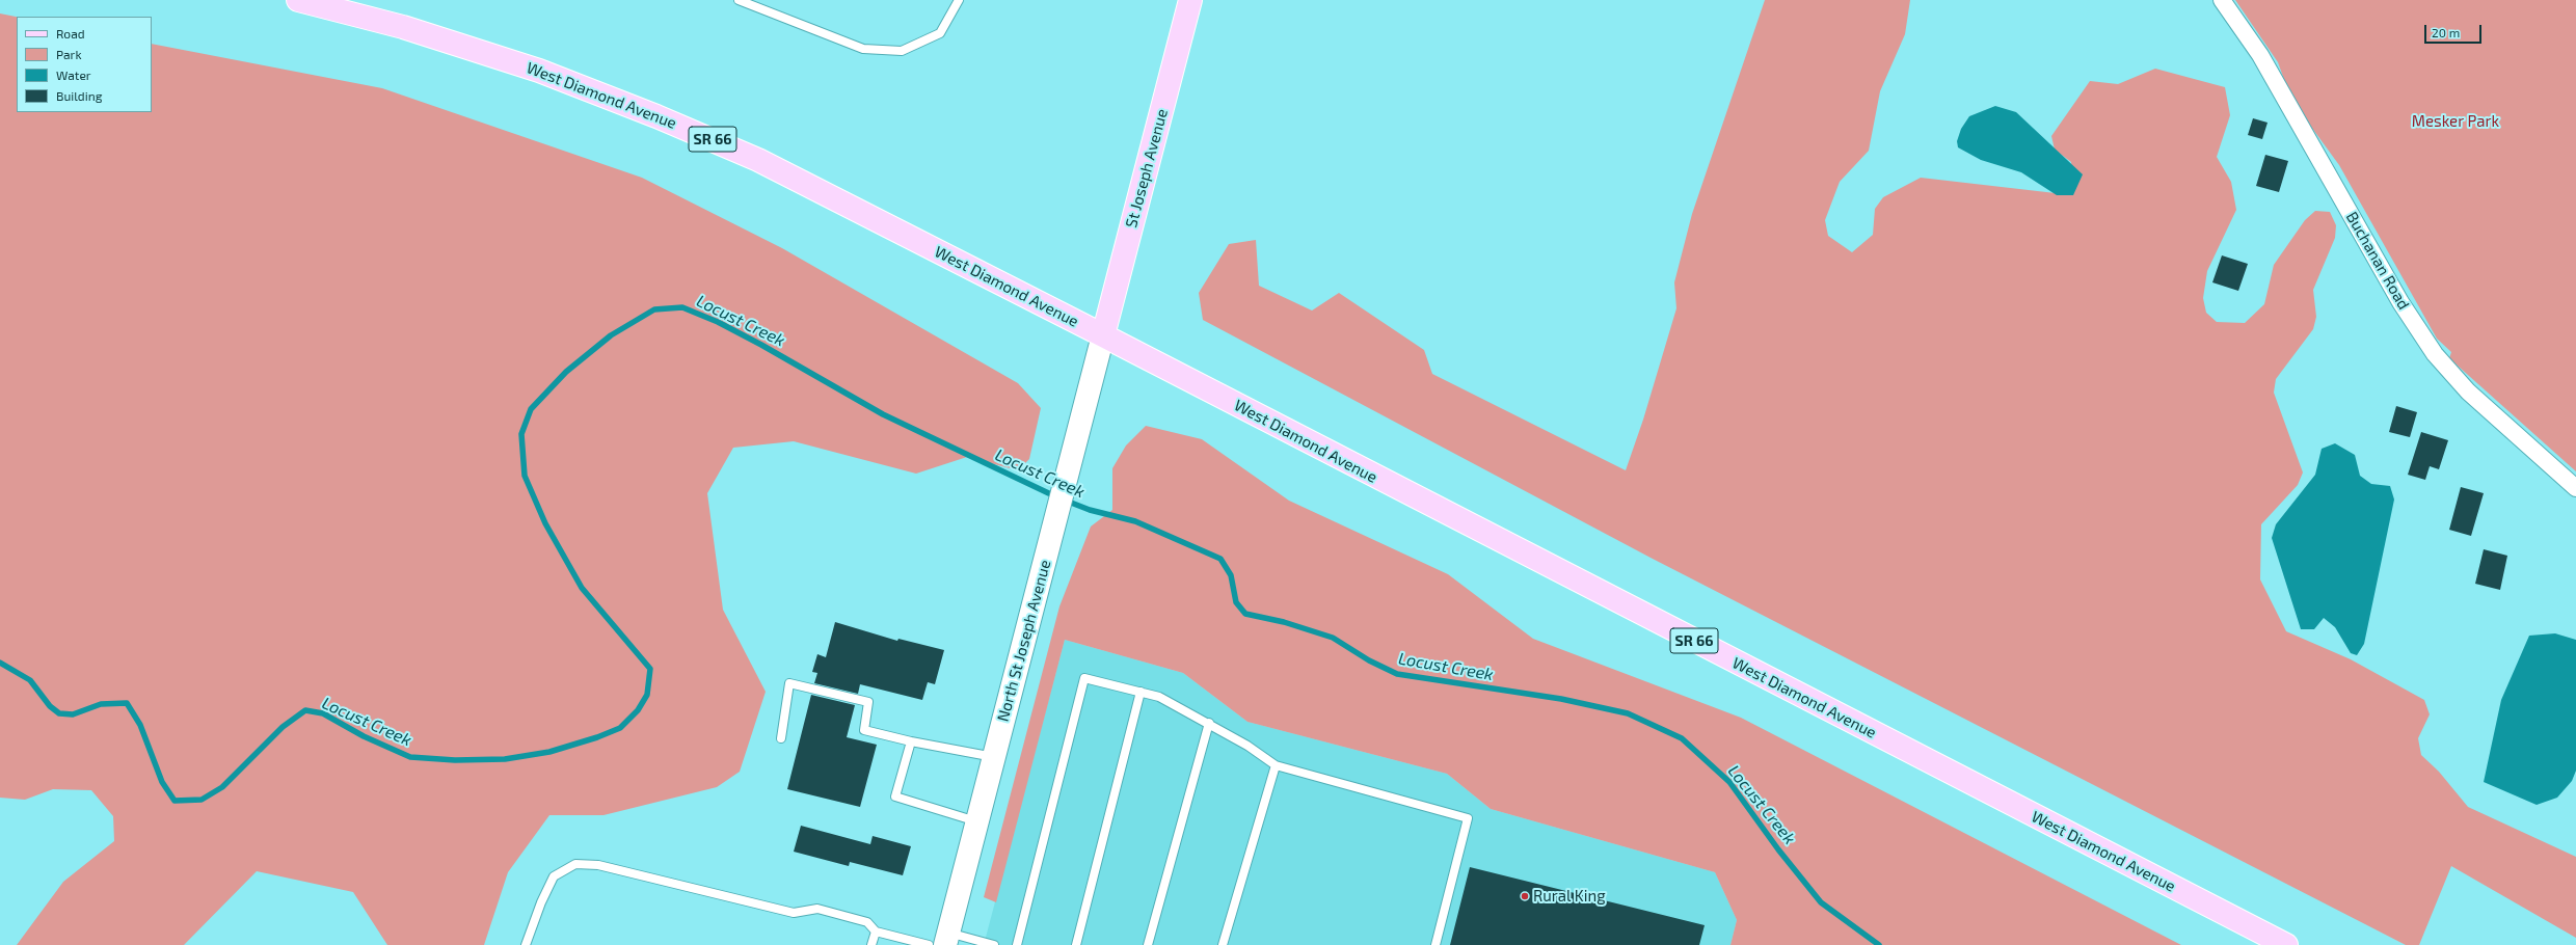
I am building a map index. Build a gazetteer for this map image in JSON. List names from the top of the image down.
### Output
{
  "streets": {
    "main road": [
      "West Diamond Avenue",
      "SR 66",
      "St Joseph Avenue",
      "North St Joseph Avenue"
    ],
    "street": ["Buchanan Road"]
  },
  "crossings": [
    ["West Diamond Avenue", "St Joseph Avenue"],
    ["West Diamond Avenue", "North St Joseph Avenue"],
    ["St Joseph Avenue", "North St Joseph Avenue"]
  ],
  "water": ["Locust Creek"],
  "parks": ["Mesker Park"],
  "places": ["Rural King"],
  "legend": [
    "Road",
    "Park",
    "Water",
    "Building"
  ],
  "scale_bar": "20 m"
}
